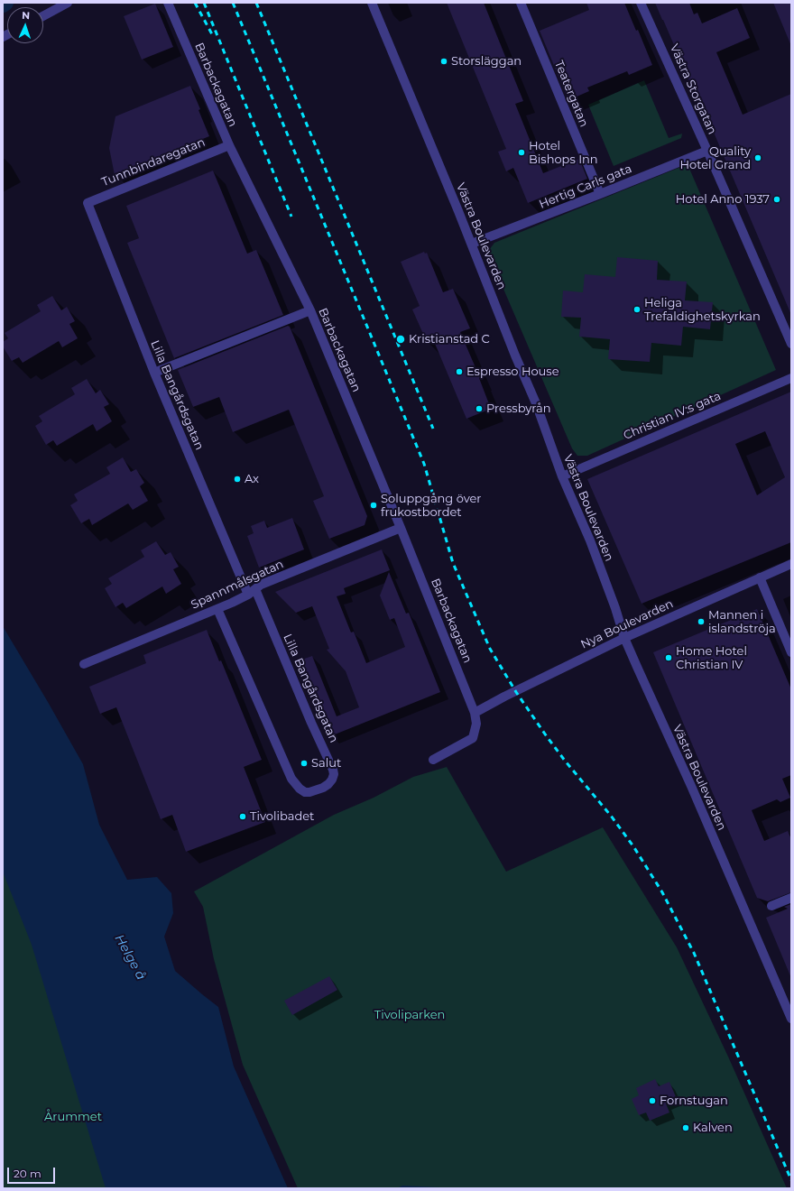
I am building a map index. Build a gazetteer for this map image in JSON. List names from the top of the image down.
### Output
{
  "streets": {
    "street": [
      "Barbackagatan",
      "Västra Storgatan",
      "Teatergatan",
      "Tunnbindaregatan",
      "Hertig Carls gata",
      "Västra Boulevarden",
      "Lilla Bangårdsgatan",
      "Christian IV:s gata",
      "Spannmålsgatan",
      "Nya Boulevarden"
    ]
  },
  "crossings": [
    ["Barbackagatan", "Tunnbindaregatan"],
    ["Barbackagatan", "Spannmålsgatan"],
    ["Barbackagatan", "Nya Boulevarden"],
    ["Västra Storgatan", "Hertig Carls gata"],
    ["Teatergatan", "Hertig Carls gata"],
    ["Tunnbindaregatan", "Lilla Bangårdsgatan"],
    ["Hertig Carls gata", "Västra Boulevarden"],
    ["Västra Boulevarden", "Christian IV:s gata"],
    ["Västra Boulevarden", "Nya Boulevarden"],
    ["Lilla Bangårdsgatan", "Spannmålsgatan"]
  ],
  "water": ["Helge å"],
  "parks": ["Tivoliparken", "Årummet"],
  "places": [
    "Storsläggan",
    "Hotel Bishops Inn",
    "Quality Hotel Grand",
    "Hotel Anno 1937",
    "Heliga Trefaldighetskyrkan",
    "Kristianstad C",
    "Espresso House",
    "Pressbyrån",
    "Ax",
    "Soluppgång över frukostbordet",
    "Mannen i islandströja",
    "Home Hotel Christian IV",
    "Salut",
    "Tivolibadet",
    "Fornstugan",
    "Kalven"
  ],
  "scale_bar": "20 m",
  "north": "top"
}
